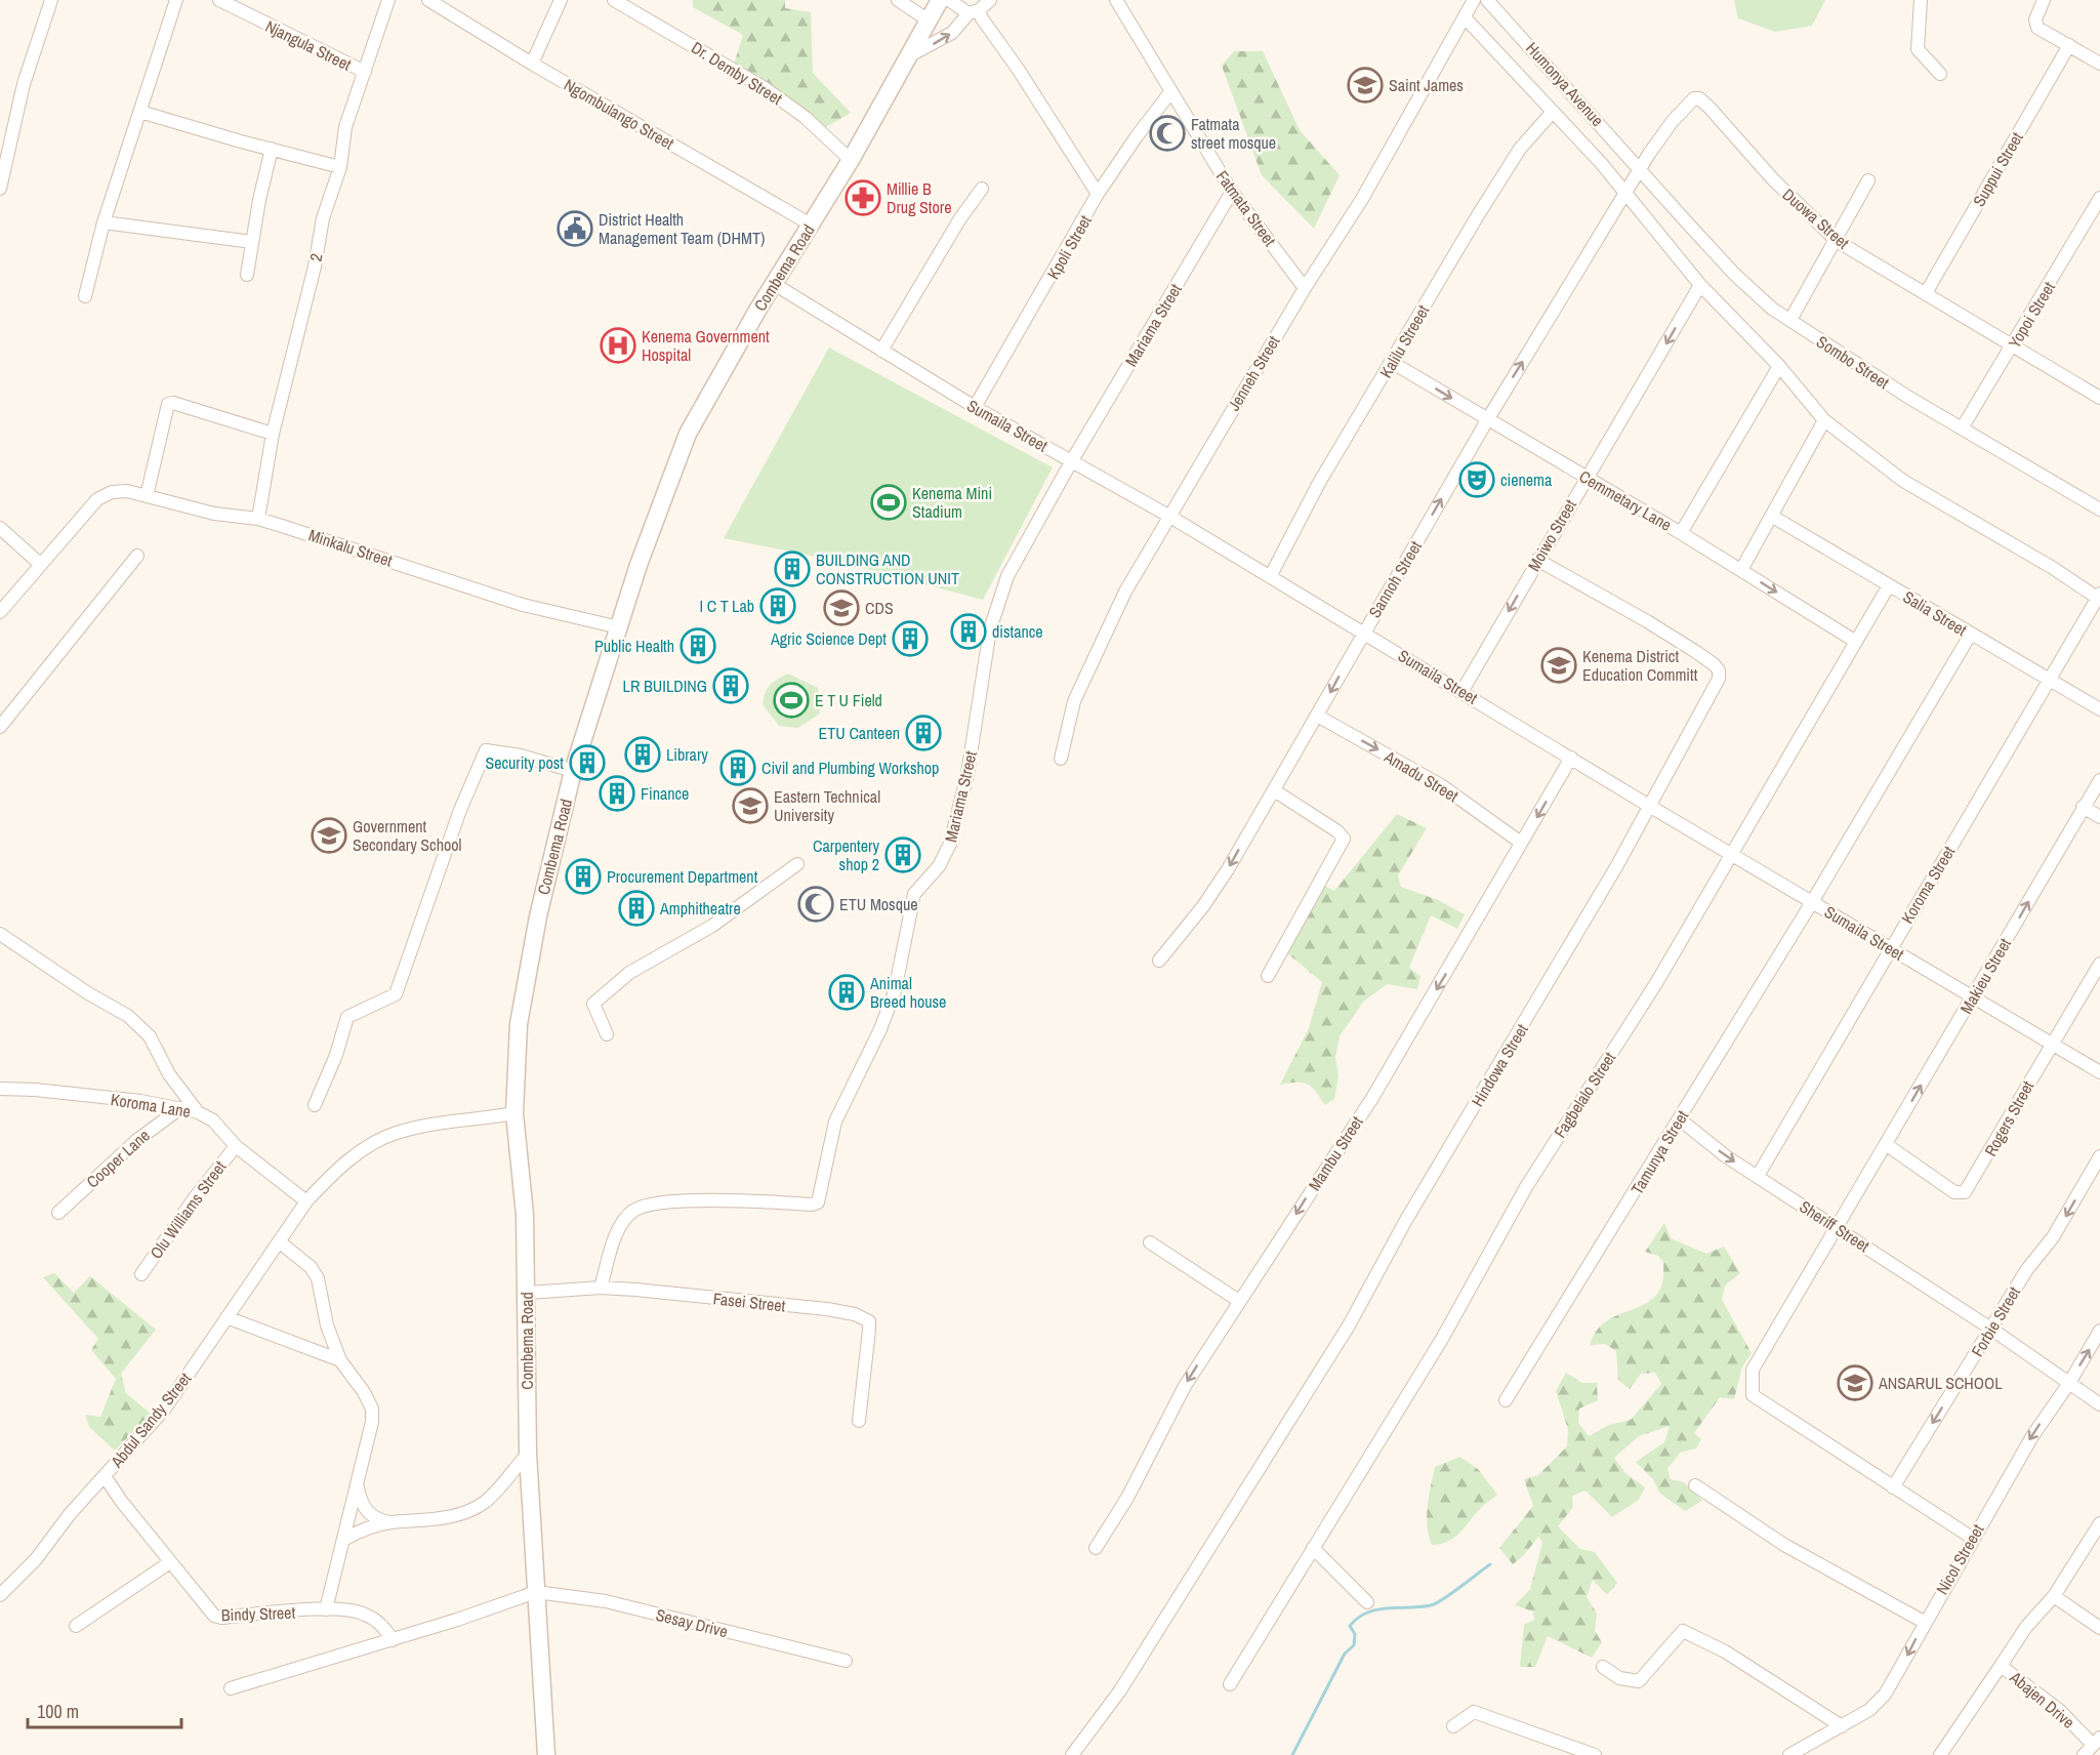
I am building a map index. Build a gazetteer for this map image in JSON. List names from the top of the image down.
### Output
{
  "streets": {
    "street": [
      "Njangula Street",
      "Dr. Demby Street",
      "Humonya Avenue",
      "Ngombulango Street",
      "Suppui Street",
      "Fatmata Street",
      "Duowa Street",
      "Kpoli Street",
      "2",
      "Combema Road",
      "Yopoi Street",
      "Mariama Street",
      "Kalilu Streeet",
      "Sombo Street",
      "Jenneh Street",
      "Sumaila Street",
      "Cemmetary Lane",
      "Moiwo Street",
      "Minkalu Street",
      "Sannoh Street",
      "Salia Street",
      "Amadu Street",
      "Koroma Street",
      "Makieu Street",
      "Hindowa Street",
      "Fagbelalo Street",
      "Koroma Lane",
      "Rogers Street",
      "Tamunya Street",
      "Mambu Street",
      "Cooper Lane",
      "Olu Williams Street",
      "Sheriff Street",
      "Fasei Street",
      "Forbie Street",
      "Abdul Sandy Street",
      "Nicol Streeet",
      "Bindy Street",
      "Sesay Drive",
      "Abajen Drive"
    ]
  },
  "crossings": [
    ["Njangula Street", "2"],
    ["Dr. Demby Street", "Combema Road"],
    ["Humonya Avenue", "Duowa Street"],
    ["Humonya Avenue", "Sombo Street"],
    ["Humonya Avenue", "Sannoh Street"],
    ["Ngombulango Street", "Combema Road"],
    ["Suppui Street", "Duowa Street"],
    ["Fatmata Street", "Kpoli Street"],
    ["Fatmata Street", "Mariama Street"],
    ["Fatmata Street", "Jenneh Street"],
    ["Duowa Street", "Yopoi Street"],
    ["Duowa Street", "Sombo Street"],
    ["Duowa Street", "Sannoh Street"],
    ["Kpoli Street", "Sumaila Street"],
    ["2", "Minkalu Street"],
    ["Combema Road", "Sumaila Street"],
    ["Combema Road", "Minkalu Street"],
    ["Combema Road", "Fasei Street"],
    ["Combema Road", "Abdul Sandy Street"],
    ["Combema Road", "Sesay Drive"],
    ["Yopoi Street", "Sombo Street"],
    ["Mariama Street", "Sumaila Street"],
    ["Mariama Street", "Fasei Street"],
    ["Kalilu Streeet", "Sumaila Street"],
    ["Kalilu Streeet", "Cemmetary Lane"],
    ["Sombo Street", "Sannoh Street"],
    ["Jenneh Street", "Sumaila Street"],
    ["Sumaila Street", "Moiwo Street"],
    ["Sumaila Street", "Sannoh Street"],
    ["Sumaila Street", "Koroma Street"],
    ["Sumaila Street", "Makieu Street"],
    ["Sumaila Street", "Hindowa Street"],
    ["Sumaila Street", "Fagbelalo Street"],
    ["Sumaila Street", "Rogers Street"],
    ["Sumaila Street", "Tamunya Street"],
    ["Sumaila Street", "Mambu Street"],
    ["Cemmetary Lane", "Moiwo Street"],
    ["Cemmetary Lane", "Sannoh Street"],
    ["Cemmetary Lane", "Fagbelalo Street"],
    ["Moiwo Street", "Hindowa Street"],
    ["Sannoh Street", "Amadu Street"],
    ["Salia Street", "Koroma Street"],
    ["Salia Street", "Fagbelalo Street"],
    ["Salia Street", "Tamunya Street"],
    ["Amadu Street", "Mambu Street"],
    ["Koroma Street", "Sheriff Street"],
    ["Makieu Street", "Rogers Street"],
    ["Makieu Street", "Sheriff Street"],
    ["Makieu Street", "Forbie Street"],
    ["Makieu Street", "Nicol Streeet"],
    ["Koroma Lane", "Cooper Lane"],
    ["Koroma Lane", "Olu Williams Street"],
    ["Koroma Lane", "Abdul Sandy Street"],
    ["Tamunya Street", "Sheriff Street"],
    ["Sheriff Street", "Forbie Street"],
    ["Sheriff Street", "Nicol Streeet"],
    ["Abdul Sandy Street", "Bindy Street"]
  ],
  "one_way": [
    "Cemmetary Lane",
    "Amadu Street",
    "Makieu Street",
    "Mambu Street",
    "Forbie Street"
  ],
  "places": {
    "school or university": [
      "Saint James",
      "CDS",
      "Kenema District Education Committ",
      "Eastern Technical University",
      "Government Secondary School",
      "ANSARUL SCHOOL"
    ],
    "mosque": ["Fatmata street mosque", "ETU Mosque"],
    "pharmacy": ["Millie B Drug Store"],
    "public building": ["District Health Management Team (DHMT)"],
    "hospital": ["Kenema Government Hospital"],
    "theatre": ["cienema"],
    "sports": ["Kenema Mini Stadium", "E T U Field"],
    "building": [
      "BUILDING AND CONSTRUCTION UNIT",
      "I C T Lab",
      "distance",
      "Agric Science Dept",
      "Public Health",
      "LR BUILDING",
      "ETU Canteen",
      "Library",
      "Security post",
      "Civil and Plumbing Workshop",
      "Finance",
      "Carpentery shop 2",
      "Procurement Department",
      "Amphitheatre",
      "Animal Breed house"
    ]
  },
  "scale_bar": "100 m"
}
